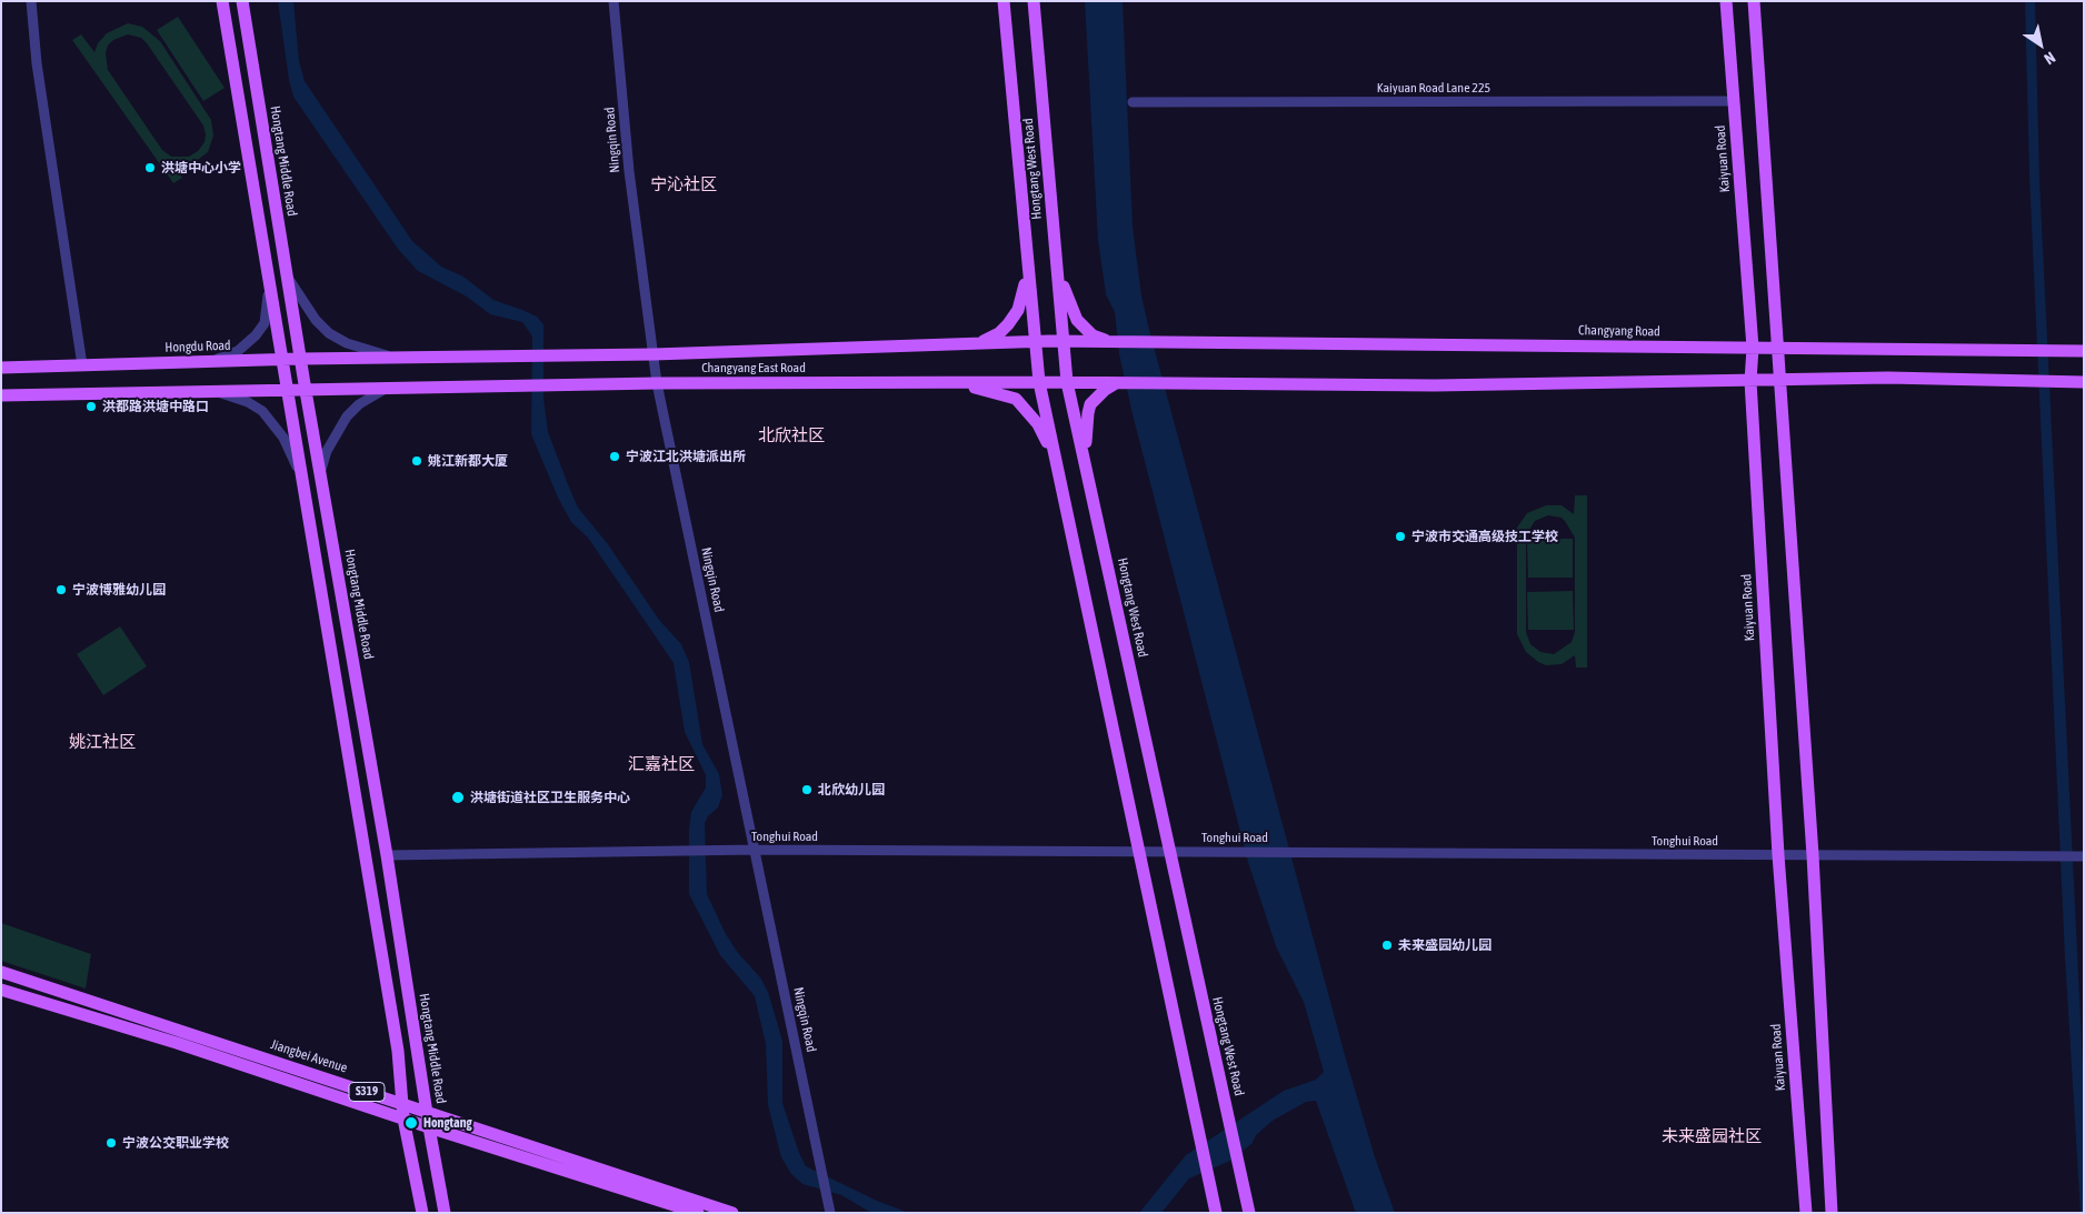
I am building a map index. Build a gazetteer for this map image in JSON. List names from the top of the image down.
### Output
{
  "streets": {
    "main road": [
      "Kaiyuan Road",
      "Hongtang Middle Road",
      "Hongtang West Road",
      "Changyang Road",
      "Hongdu Road",
      "Changyang East Road",
      "Jiangbei Avenue",
      "S319"
    ],
    "street": ["Kaiyuan Road Lane 225", "Ningqin Road", "Tonghui Road"]
  },
  "crossings": [
    ["Kaiyuan Road Lane 225", "Kaiyuan Road"],
    ["Ningqin Road", "Changyang East Road"],
    ["Ningqin Road", "Tonghui Road"],
    ["Kaiyuan Road", "Changyang Road"],
    ["Kaiyuan Road", "Changyang East Road"],
    ["Kaiyuan Road", "Tonghui Road"],
    ["Hongtang Middle Road", "Hongdu Road"],
    ["Hongtang Middle Road", "Tonghui Road"],
    ["Hongtang Middle Road", "Jiangbei Avenue"],
    ["Hongtang West Road", "Changyang East Road"],
    ["Hongtang West Road", "Tonghui Road"],
    ["Changyang Road", "Changyang East Road"],
    ["Hongdu Road", "Changyang East Road"]
  ],
  "districts": [
    "宁沁社区",
    "北欣社区",
    "姚江社区",
    "汇嘉社区",
    "未来盛园社区"
  ],
  "places": [
    "洪塘中心小学",
    "洪都路洪塘中路口",
    "宁波江北洪塘派出所",
    "姚江新都大厦",
    "宁波市交通高级技工学校",
    "宁波博雅幼儿园",
    "北欣幼儿园",
    "洪塘街道社区卫生服务中心",
    "未来盛园幼儿园",
    "Hongtang",
    "宁波公交职业学校"
  ],
  "north": "bottom right"
}
